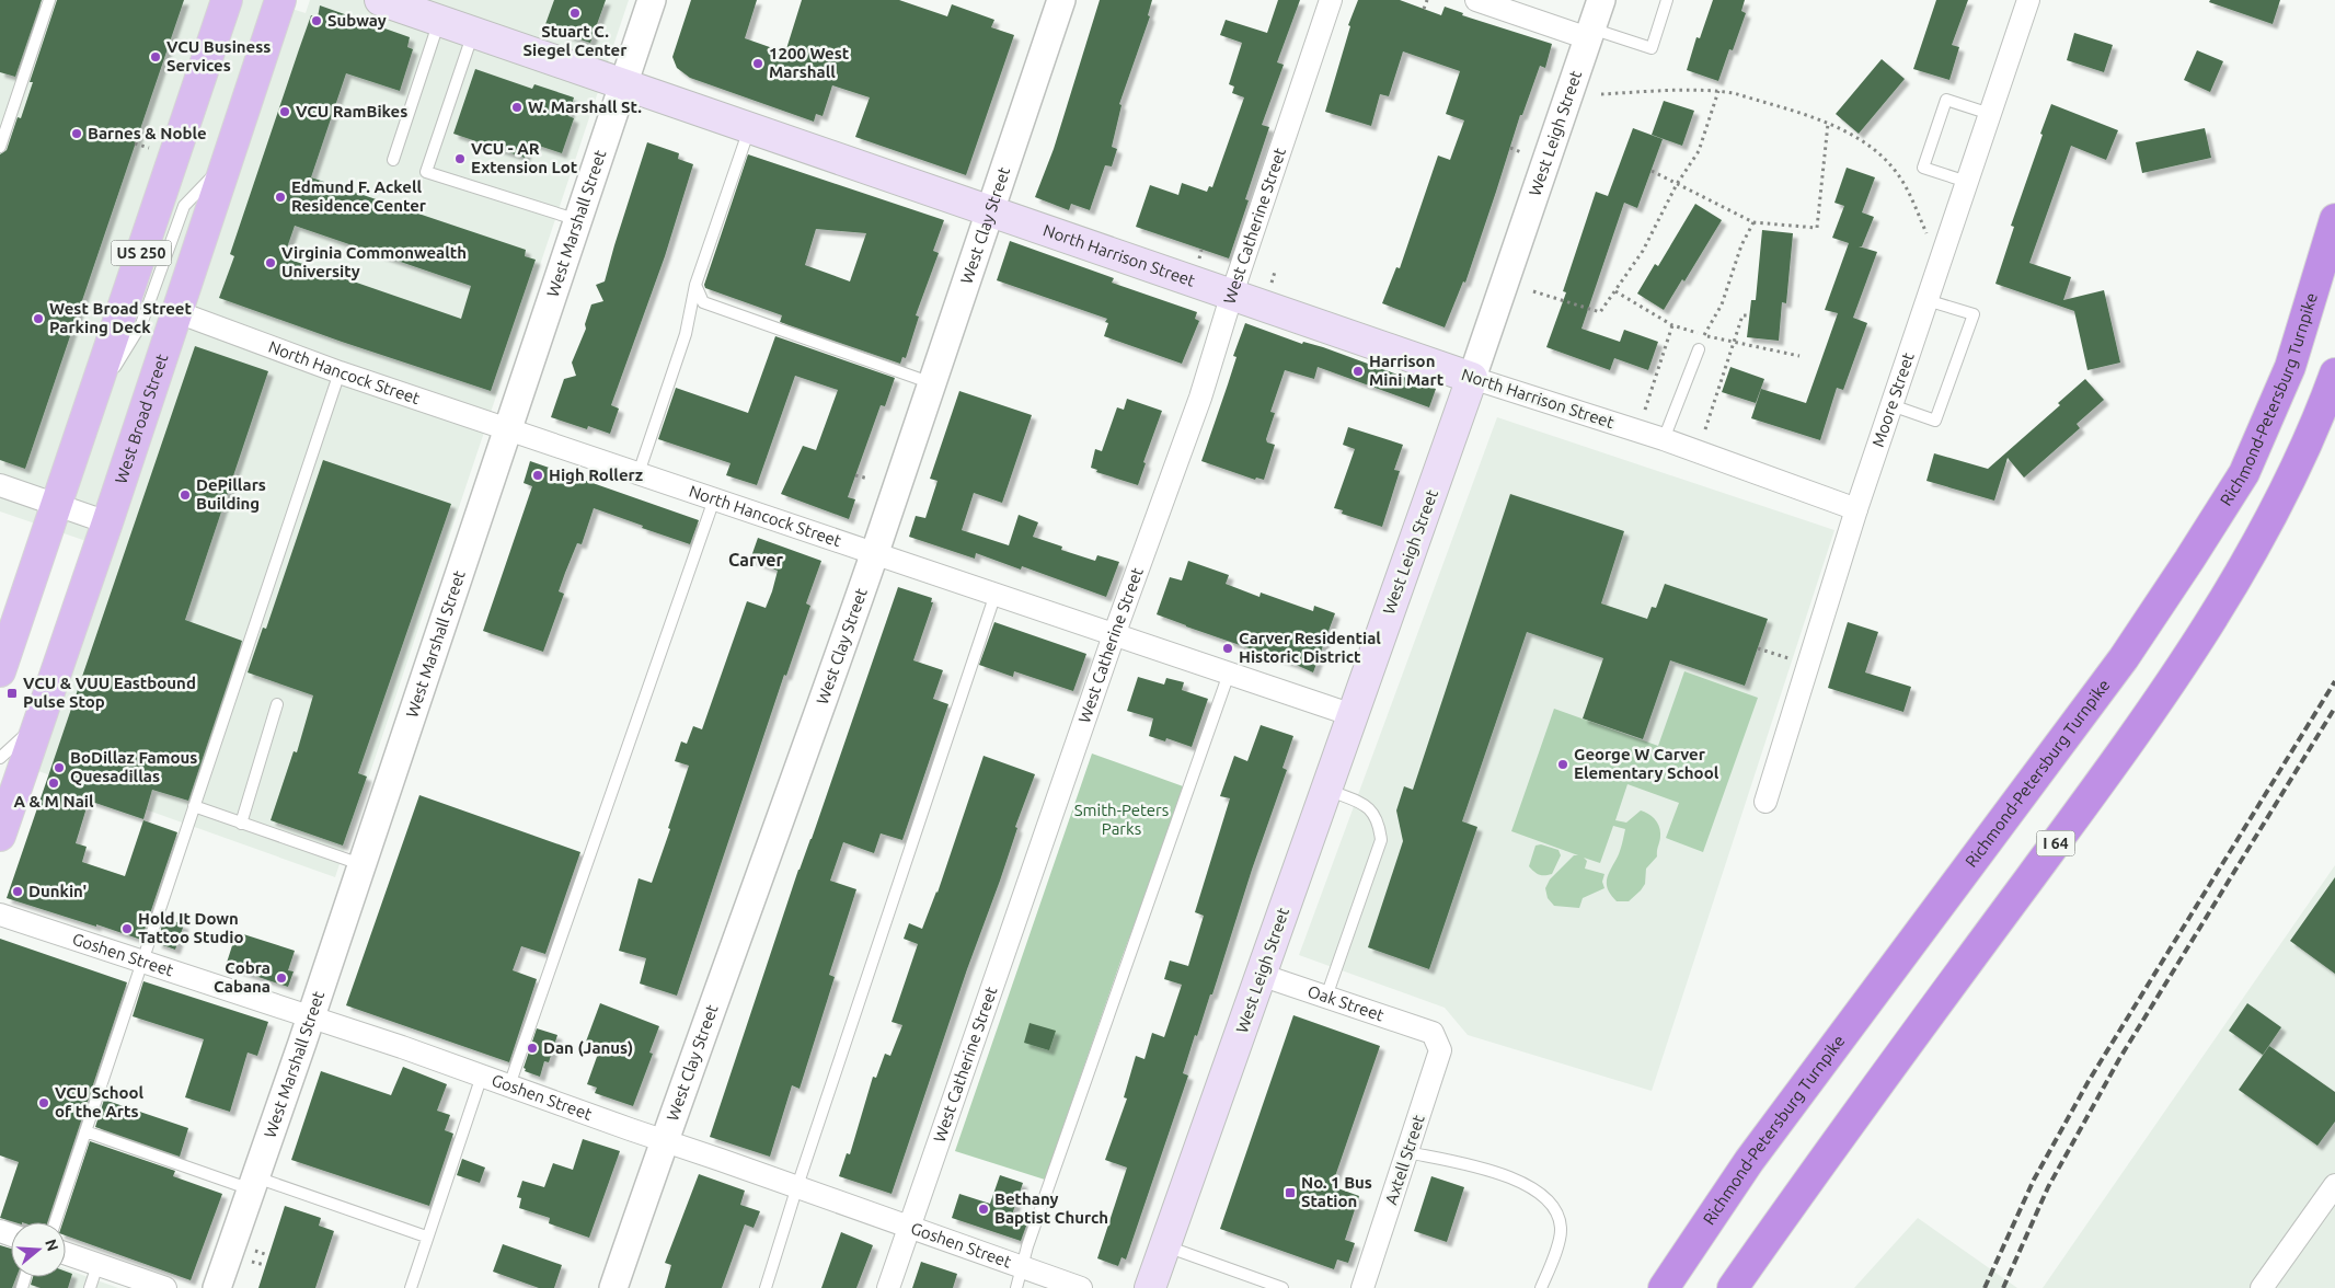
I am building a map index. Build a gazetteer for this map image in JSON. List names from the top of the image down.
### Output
{
  "streets": {
    "highway": ["Richmond-Petersburg Turnpike", "I 64"],
    "main road": [
      "West Leigh Street",
      "US 250",
      "North Harrison Street",
      "West Broad Street"
    ],
    "street": [
      "West Marshall Street",
      "West Catherine Street",
      "West Clay Street",
      "North Hancock Street",
      "Moore Street",
      "Goshen Street",
      "Oak Street",
      "Axtell Street"
    ]
  },
  "crossings": [
    ["West Leigh Street", "North Harrison Street"],
    ["West Leigh Street", "North Hancock Street"],
    ["West Leigh Street", "Oak Street"],
    ["West Marshall Street", "North Harrison Street"],
    ["West Marshall Street", "North Hancock Street"],
    ["West Marshall Street", "Goshen Street"],
    ["West Catherine Street", "North Harrison Street"],
    ["West Catherine Street", "North Hancock Street"],
    ["West Catherine Street", "Goshen Street"],
    ["West Clay Street", "North Harrison Street"],
    ["West Clay Street", "North Hancock Street"],
    ["West Clay Street", "Goshen Street"],
    ["North Harrison Street", "Moore Street"],
    ["North Hancock Street", "West Broad Street"],
    ["Oak Street", "Axtell Street"]
  ],
  "districts": ["Carver"],
  "parks": ["Smith-Peters Parks"],
  "places": {
    "other": [
      "Stuart C. Siegel Center",
      "Subway",
      "VCU Business Services",
      "1200 West Marshall",
      "W. Marshall St.",
      "VCU RamBikes",
      "Barnes & Noble",
      "VCU - AR Extension Lot",
      "Edmund F. Ackell Residence Center",
      "Virginia Commonwealth University",
      "West Broad Street Parking Deck",
      "Harrison Mini Mart",
      "High Rollerz",
      "DePillars Building",
      "Carver Residential Historic District",
      "George W Carver Elementary School",
      "BoDillaz Famous Quesadillas",
      "A & M Nail",
      "Dunkin'",
      "Hold It Down Tattoo Studio",
      "Cobra Cabana",
      "Dan (Janus)",
      "VCU School of the Arts",
      "Bethany Baptist Church"
    ],
    "transit": ["VCU & VUU Eastbound Pulse Stop", "No. 1 Bus Station"]
  },
  "north": "right"
}
